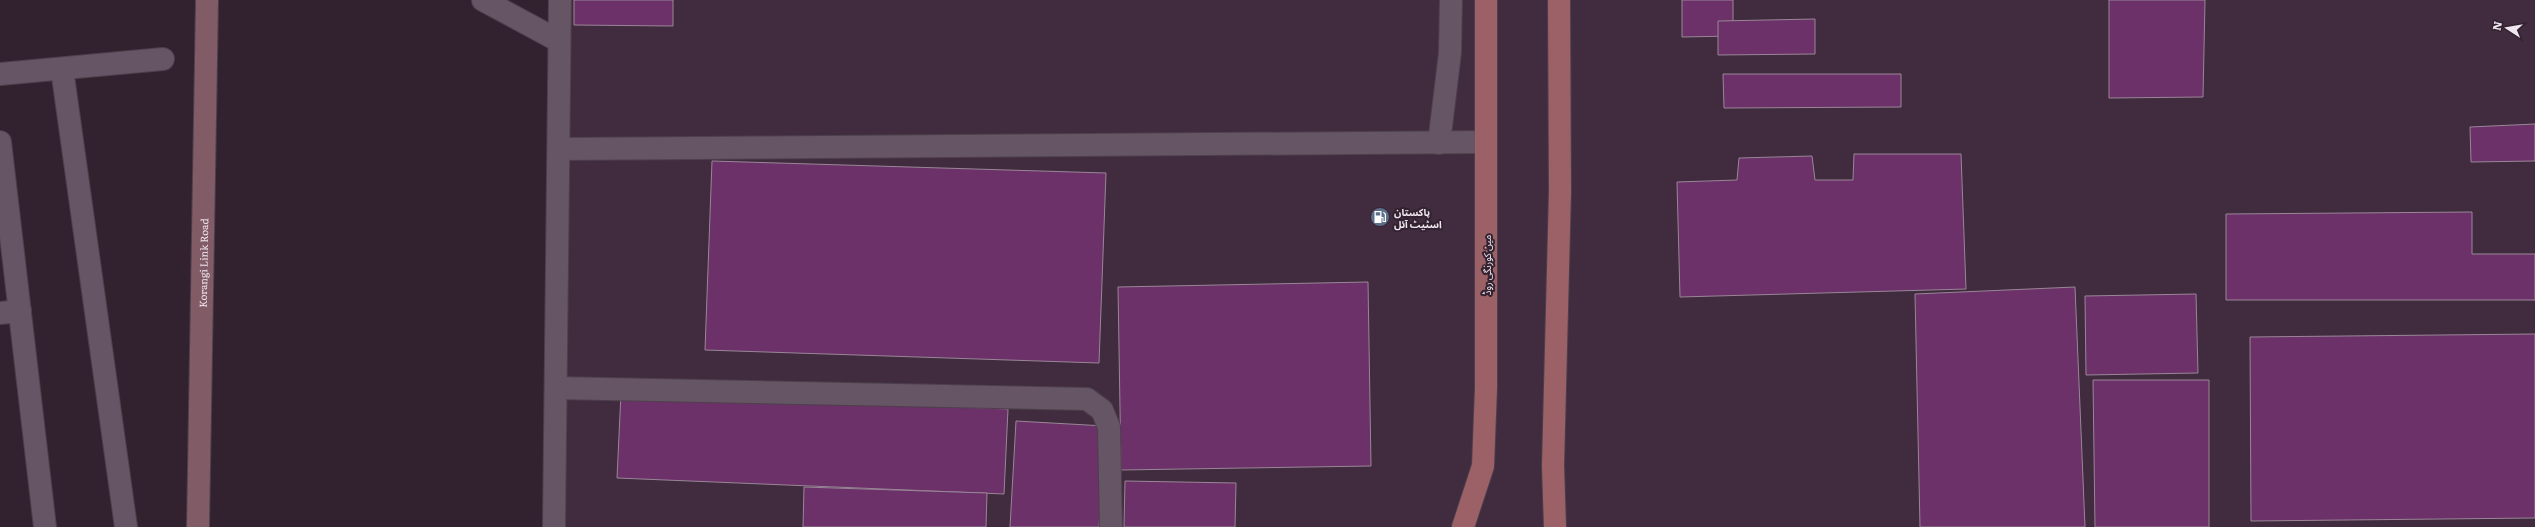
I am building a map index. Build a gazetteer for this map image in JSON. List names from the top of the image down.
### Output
{
  "streets": {
    "main road": ["Korangi Link Road", "مین کورنگی روڈ"]
  },
  "places": {
    "fuel station": ["پاکستان اسٹیٹ آئل"]
  },
  "north": "left"
}
